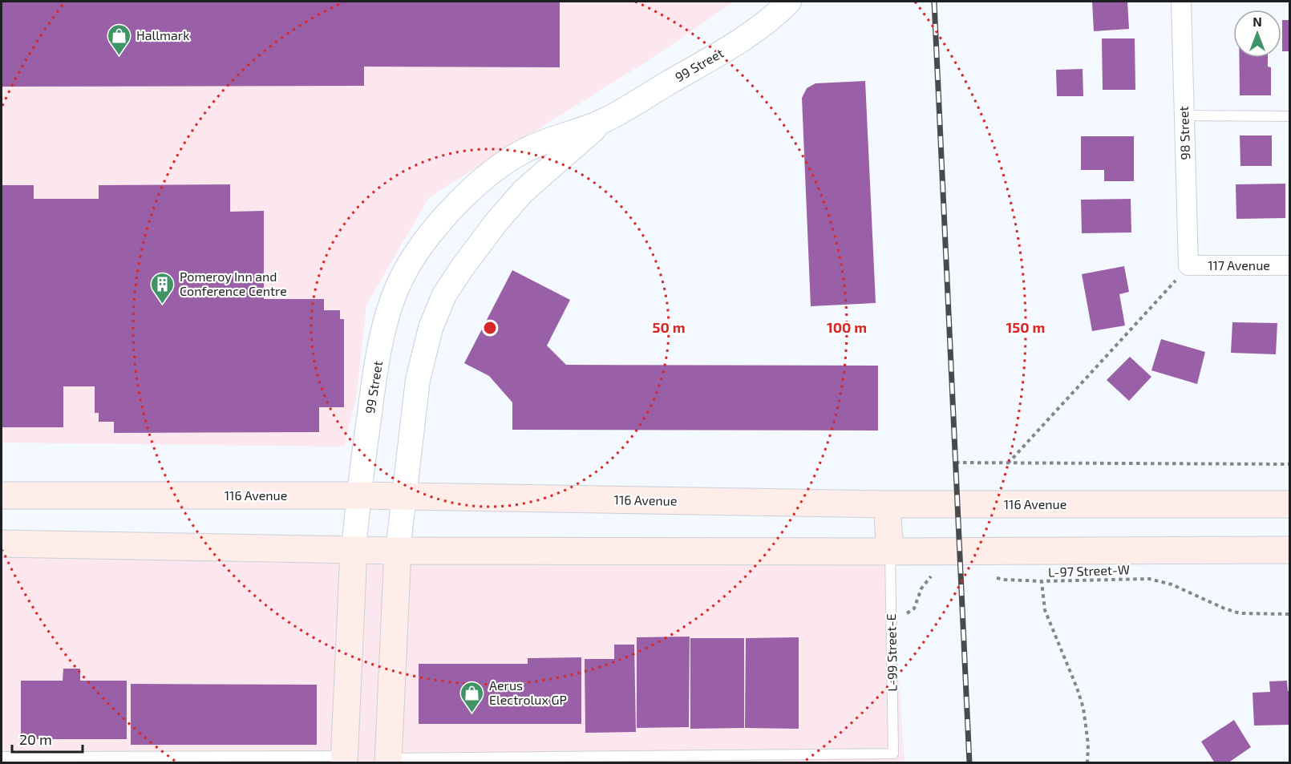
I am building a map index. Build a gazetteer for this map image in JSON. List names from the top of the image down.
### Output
{
  "streets": {
    "main road": ["99 Street", "116 Avenue"],
    "street": ["98 Street", "117 Avenue"],
    "lane": ["L-99 Street-E"],
    "path": ["L-97 Street-W"]
  },
  "crossings": [
    ["99 Street", "116 Avenue"],
    ["99 Street", "L-99 Street-E"],
    ["98 Street", "117 Avenue"]
  ],
  "places": {
    "shop": ["Hallmark", "Aerus Electrolux GP"],
    "building": ["Pomeroy Inn and Conference Centre"]
  },
  "scale_bar": "20 m",
  "north": "top",
  "rings": ["50 m", "100 m", "150 m"]
}
